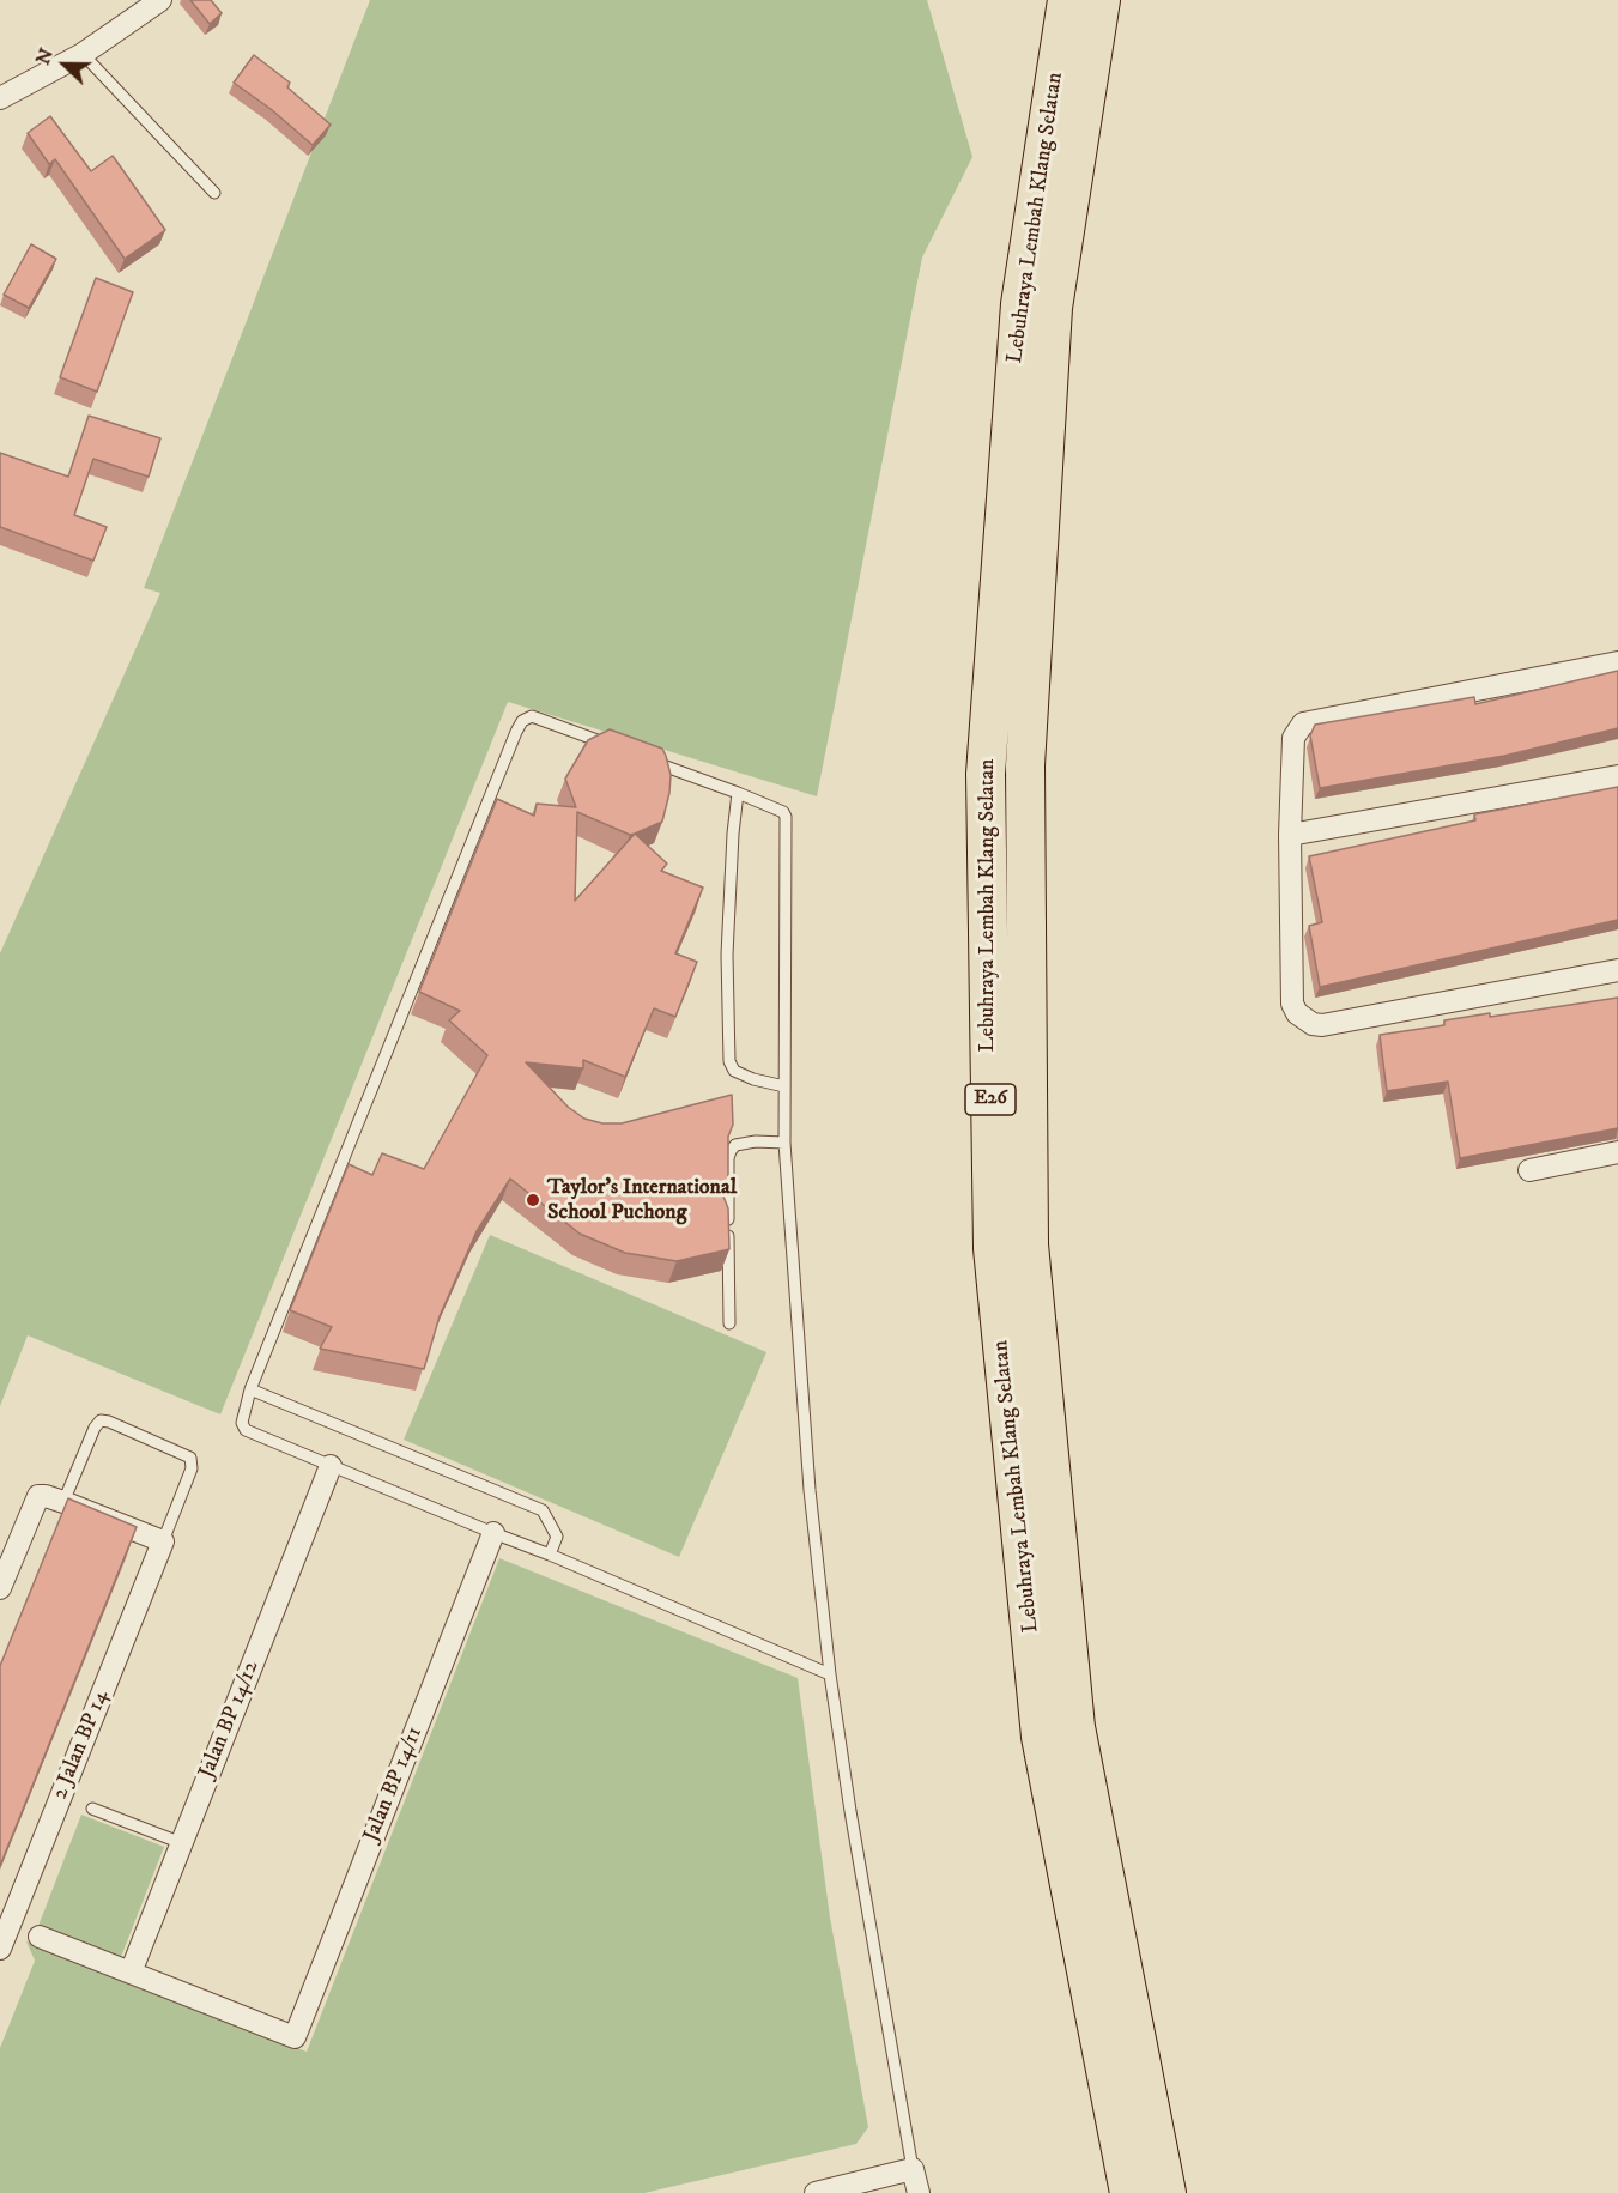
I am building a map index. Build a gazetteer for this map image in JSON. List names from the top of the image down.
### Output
{
  "streets": {
    "highway": ["Lebuhraya Lembah Klang Selatan", "E26"],
    "street": ["Jalan BP 14/12", "2 Jalan BP 14", "Jalan BP 14/11"]
  },
  "crossings": [
    ["Jalan BP 14/12", "Jalan BP 14/11"]
  ],
  "places": ["Taylor's International School Puchong"],
  "north": "left"
}
